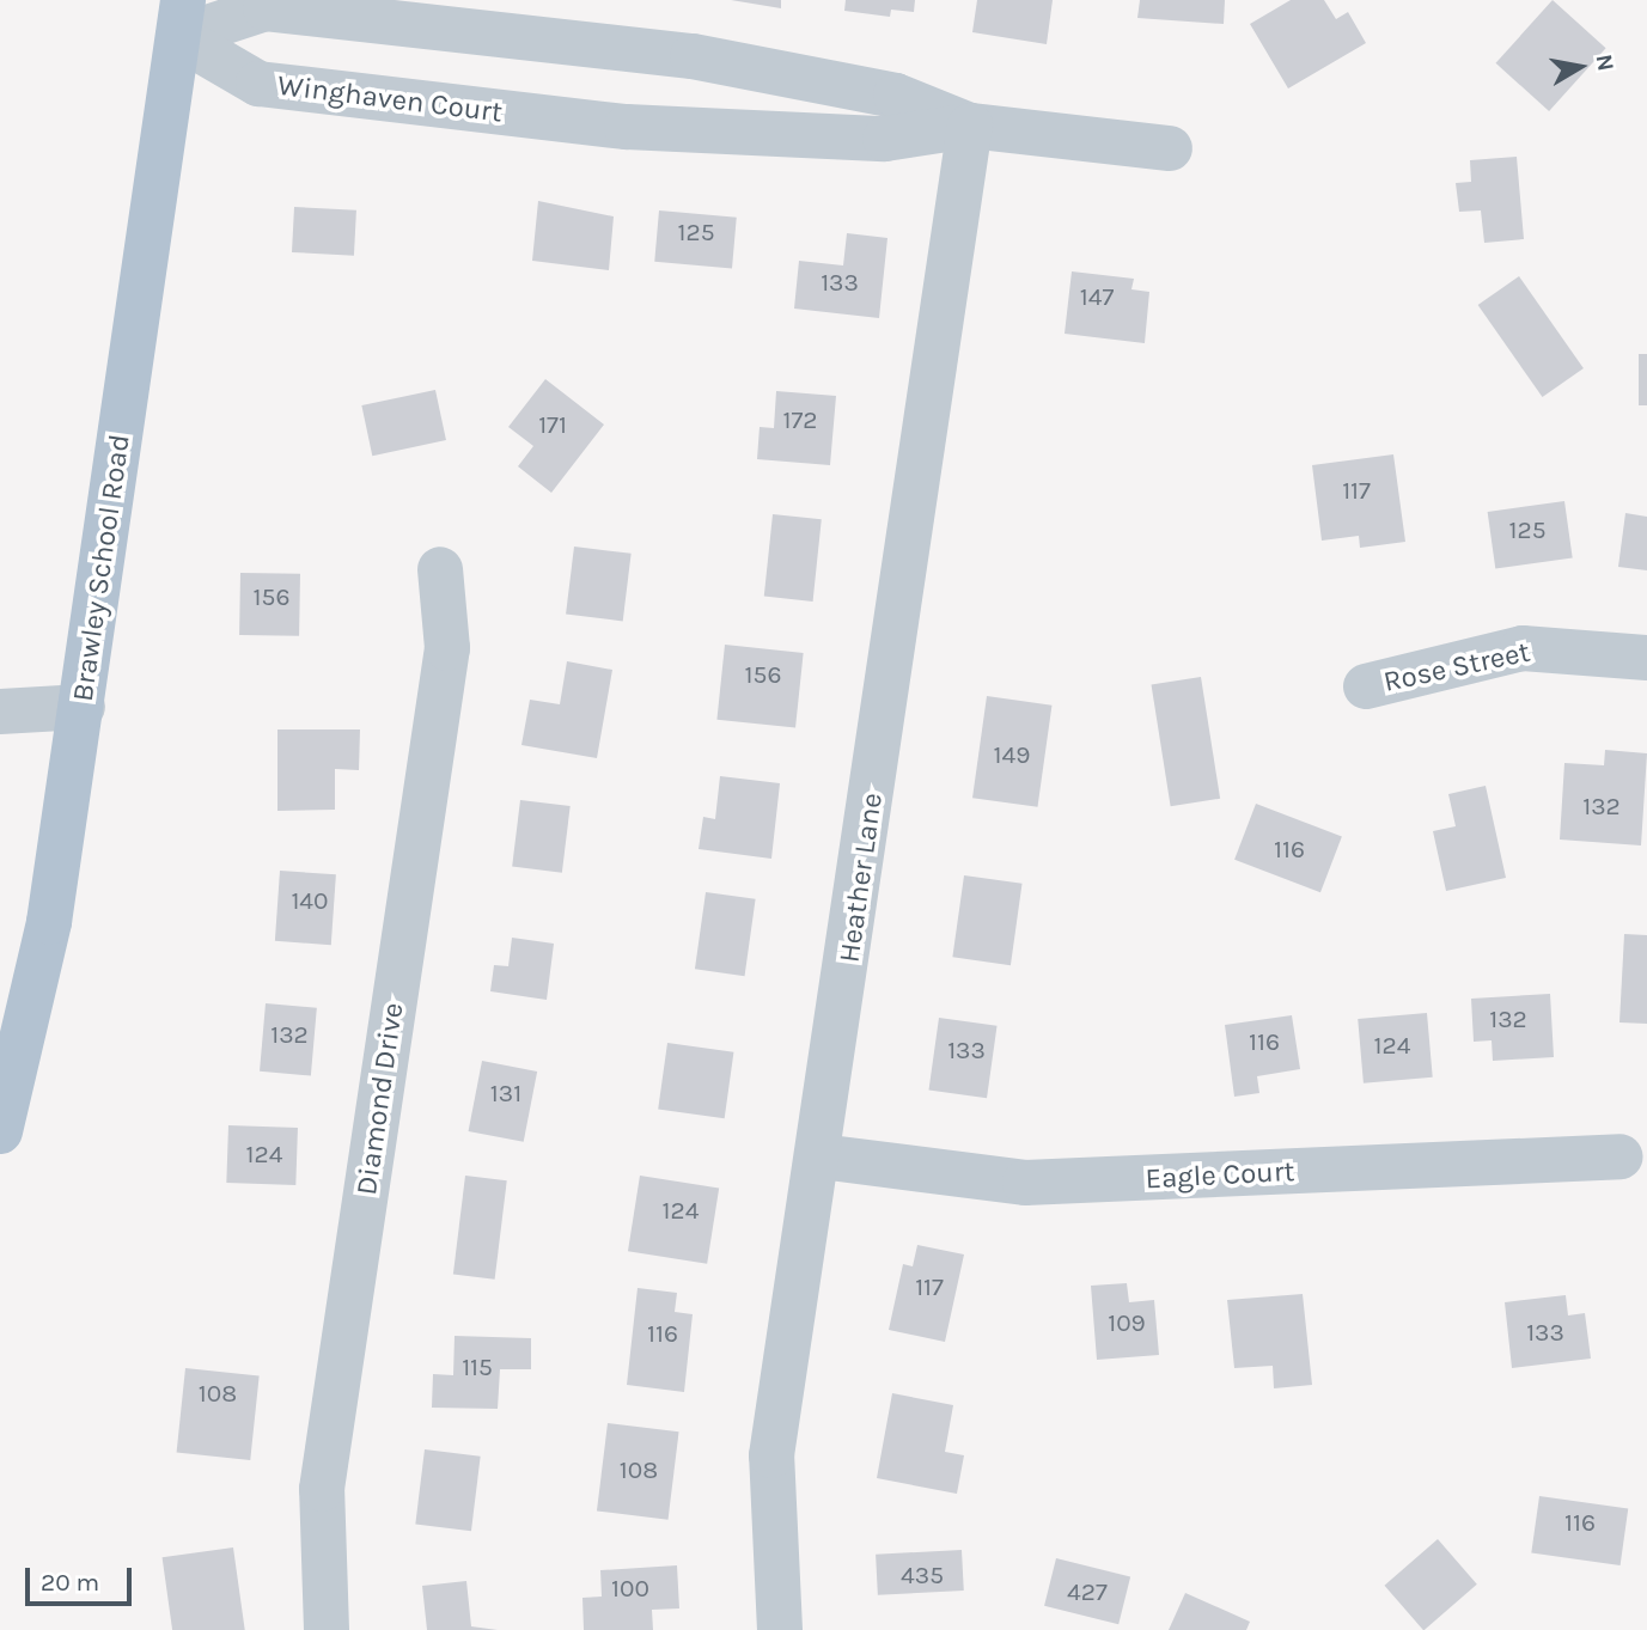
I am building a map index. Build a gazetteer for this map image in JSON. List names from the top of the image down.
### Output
{
  "streets": {
    "main road": ["Brawley School Road"],
    "street": [
      "Winghaven Court",
      "Rose Street",
      "Heather Lane",
      "Diamond Drive",
      "Eagle Court"
    ]
  },
  "crossings": [
    ["Winghaven Court", "Brawley School Road"],
    ["Winghaven Court", "Heather Lane"],
    ["Heather Lane", "Eagle Court"]
  ],
  "house_numbers": [
    "125",
    "133",
    "147",
    "172",
    "171",
    "117",
    "125",
    "156",
    "156",
    "149",
    "132",
    "116",
    "140",
    "132",
    "132",
    "116",
    "124",
    "133",
    "131",
    "124",
    "124",
    "117",
    "109",
    "133",
    "116",
    "115",
    "108",
    "108",
    "116",
    "435",
    "100",
    "427"
  ],
  "scale_bar": "20 m",
  "north": "right"
}
